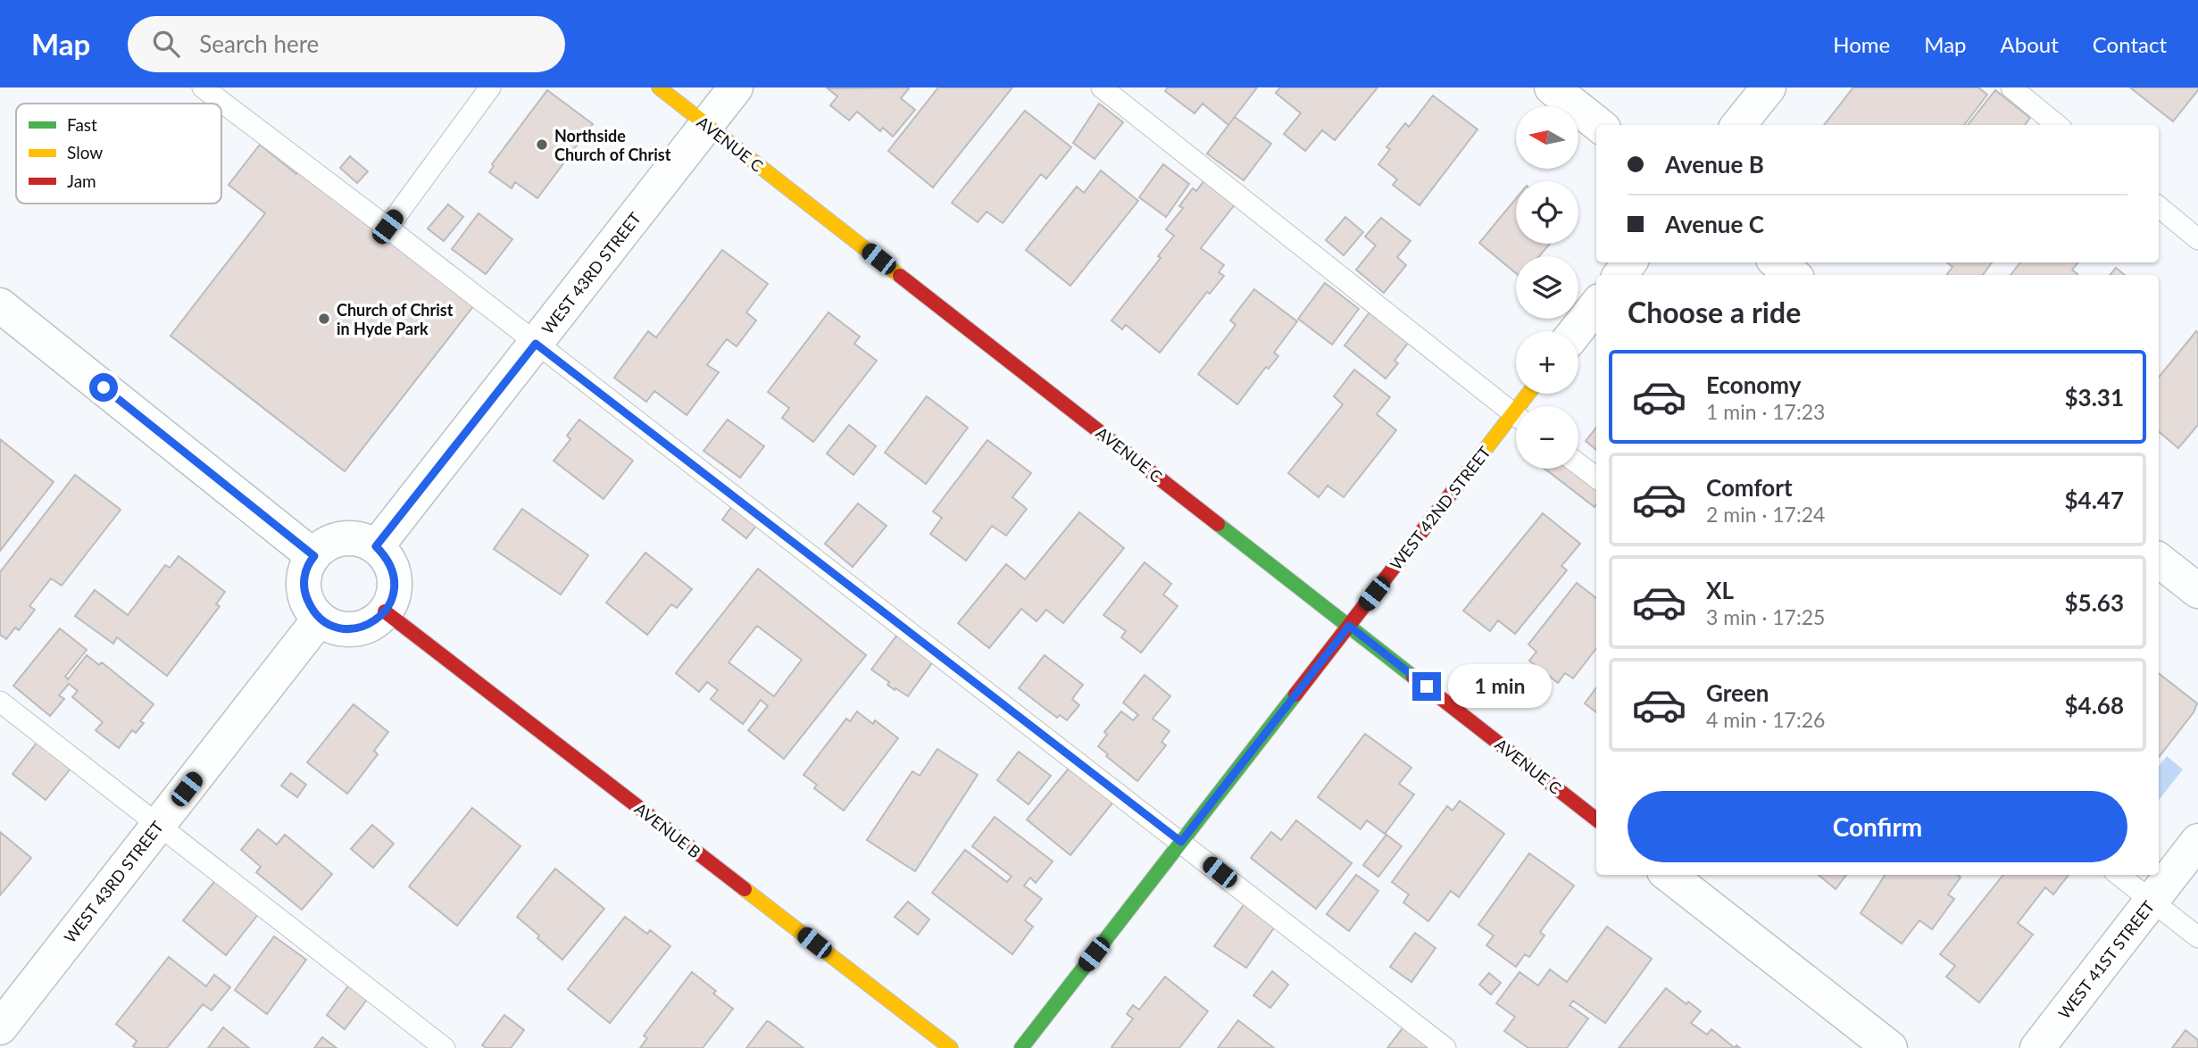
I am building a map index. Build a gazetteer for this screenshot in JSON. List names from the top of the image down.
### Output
{
  "streets": {
    "street": [
      "AVENUE C",
      "WEST 43RD STREET",
      "WEST 42ND STREET",
      "AVENUE B",
      "WEST 41ST STREET"
    ]
  },
  "crossings": [
    ["AVENUE C", "WEST 43RD STREET"],
    ["AVENUE C", "WEST 42ND STREET"],
    ["WEST 43RD STREET", "AVENUE B"]
  ],
  "places": ["Northside Church of Christ", "Church of Christ in Hyde Park"],
  "legend": ["Fast", "Slow", "Jam"],
  "north": "left",
  "page": {
    "header": "Map",
    "search": "Search here",
    "nav": [
      "Home",
      "Map",
      "About",
      "Contact"
    ],
    "map_buttons": ["+", "−"],
    "banner": ["Avenue B", "Avenue C"],
    "heading": "Choose a ride",
    "list": [
      {
        "name": "Economy",
        "note": "1 min · 17:23",
        "value": "$3.31"
      },
      {
        "name": "Comfort",
        "note": "2 min · 17:24",
        "value": "$4.47"
      },
      {
        "name": "XL",
        "note": "3 min · 17:25",
        "value": "$5.63"
      },
      {
        "name": "Green",
        "note": "4 min · 17:26",
        "value": "$4.68"
      }
    ],
    "bubble": "1 min",
    "buttons": "Confirm"
  }
}
